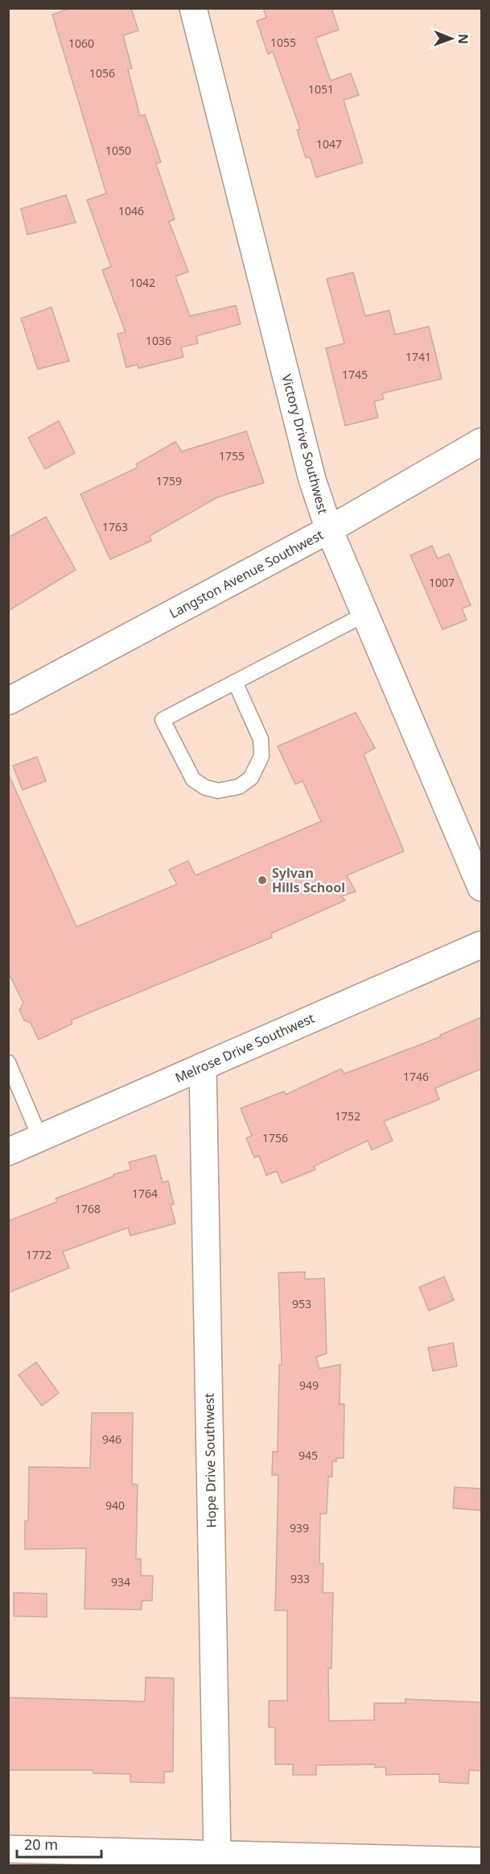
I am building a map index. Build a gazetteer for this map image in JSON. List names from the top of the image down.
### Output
{
  "streets": {
    "street": [
      "Victory Drive Southwest",
      "Langston Avenue Southwest",
      "Melrose Drive Southwest",
      "Hope Drive Southwest"
    ]
  },
  "crossings": [
    ["Victory Drive Southwest", "Langston Avenue Southwest"],
    ["Melrose Drive Southwest", "Hope Drive Southwest"]
  ],
  "places": ["Sylvan Hills School"],
  "house_numbers": [
    "1055",
    "1060",
    "1056",
    "1051",
    "1047",
    "1050",
    "1046",
    "1042",
    "1036",
    "1741",
    "1745",
    "1755",
    "1759",
    "1763",
    "1007",
    "1746",
    "1752",
    "1756",
    "1764",
    "1768",
    "1772",
    "953",
    "949",
    "946",
    "945",
    "940",
    "939",
    "933",
    "934"
  ],
  "scale_bar": "20 m",
  "north": "right"
}
